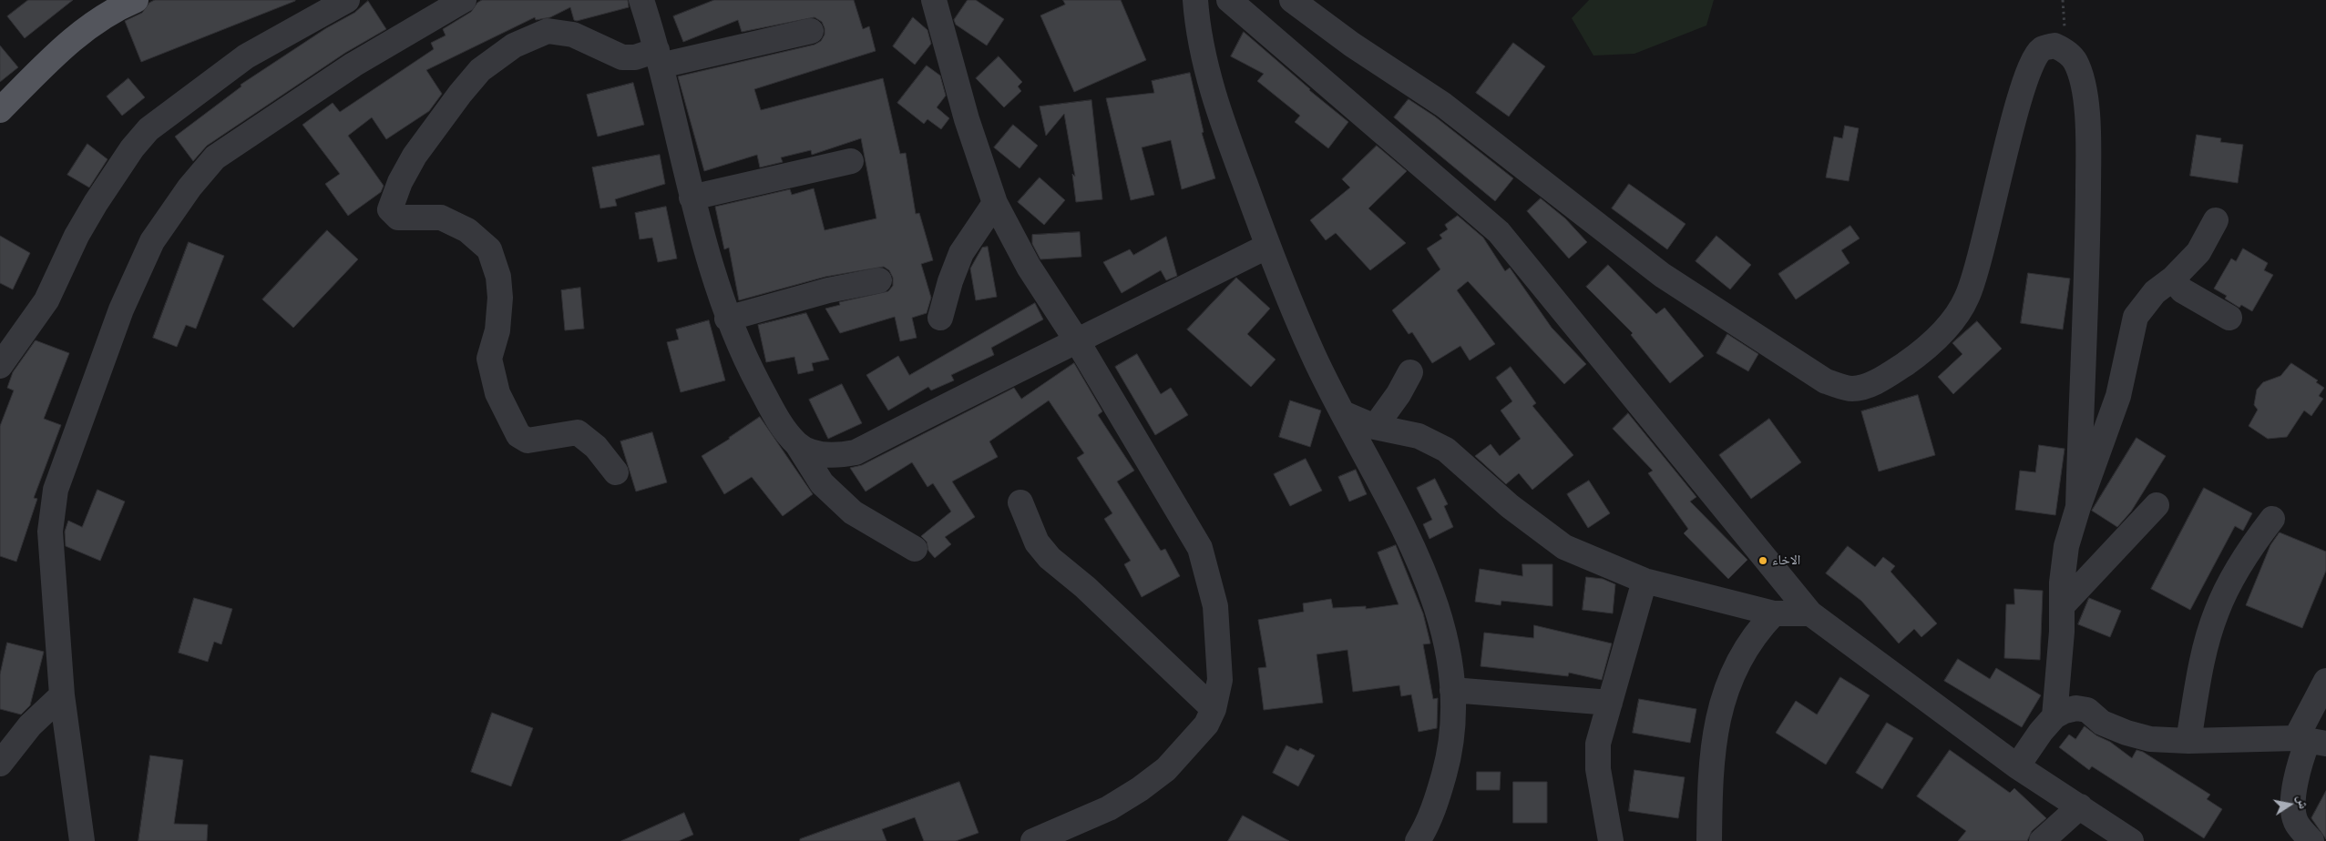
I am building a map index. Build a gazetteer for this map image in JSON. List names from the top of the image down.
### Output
{
  "places": ["الاخاء"],
  "north": "right"
}
